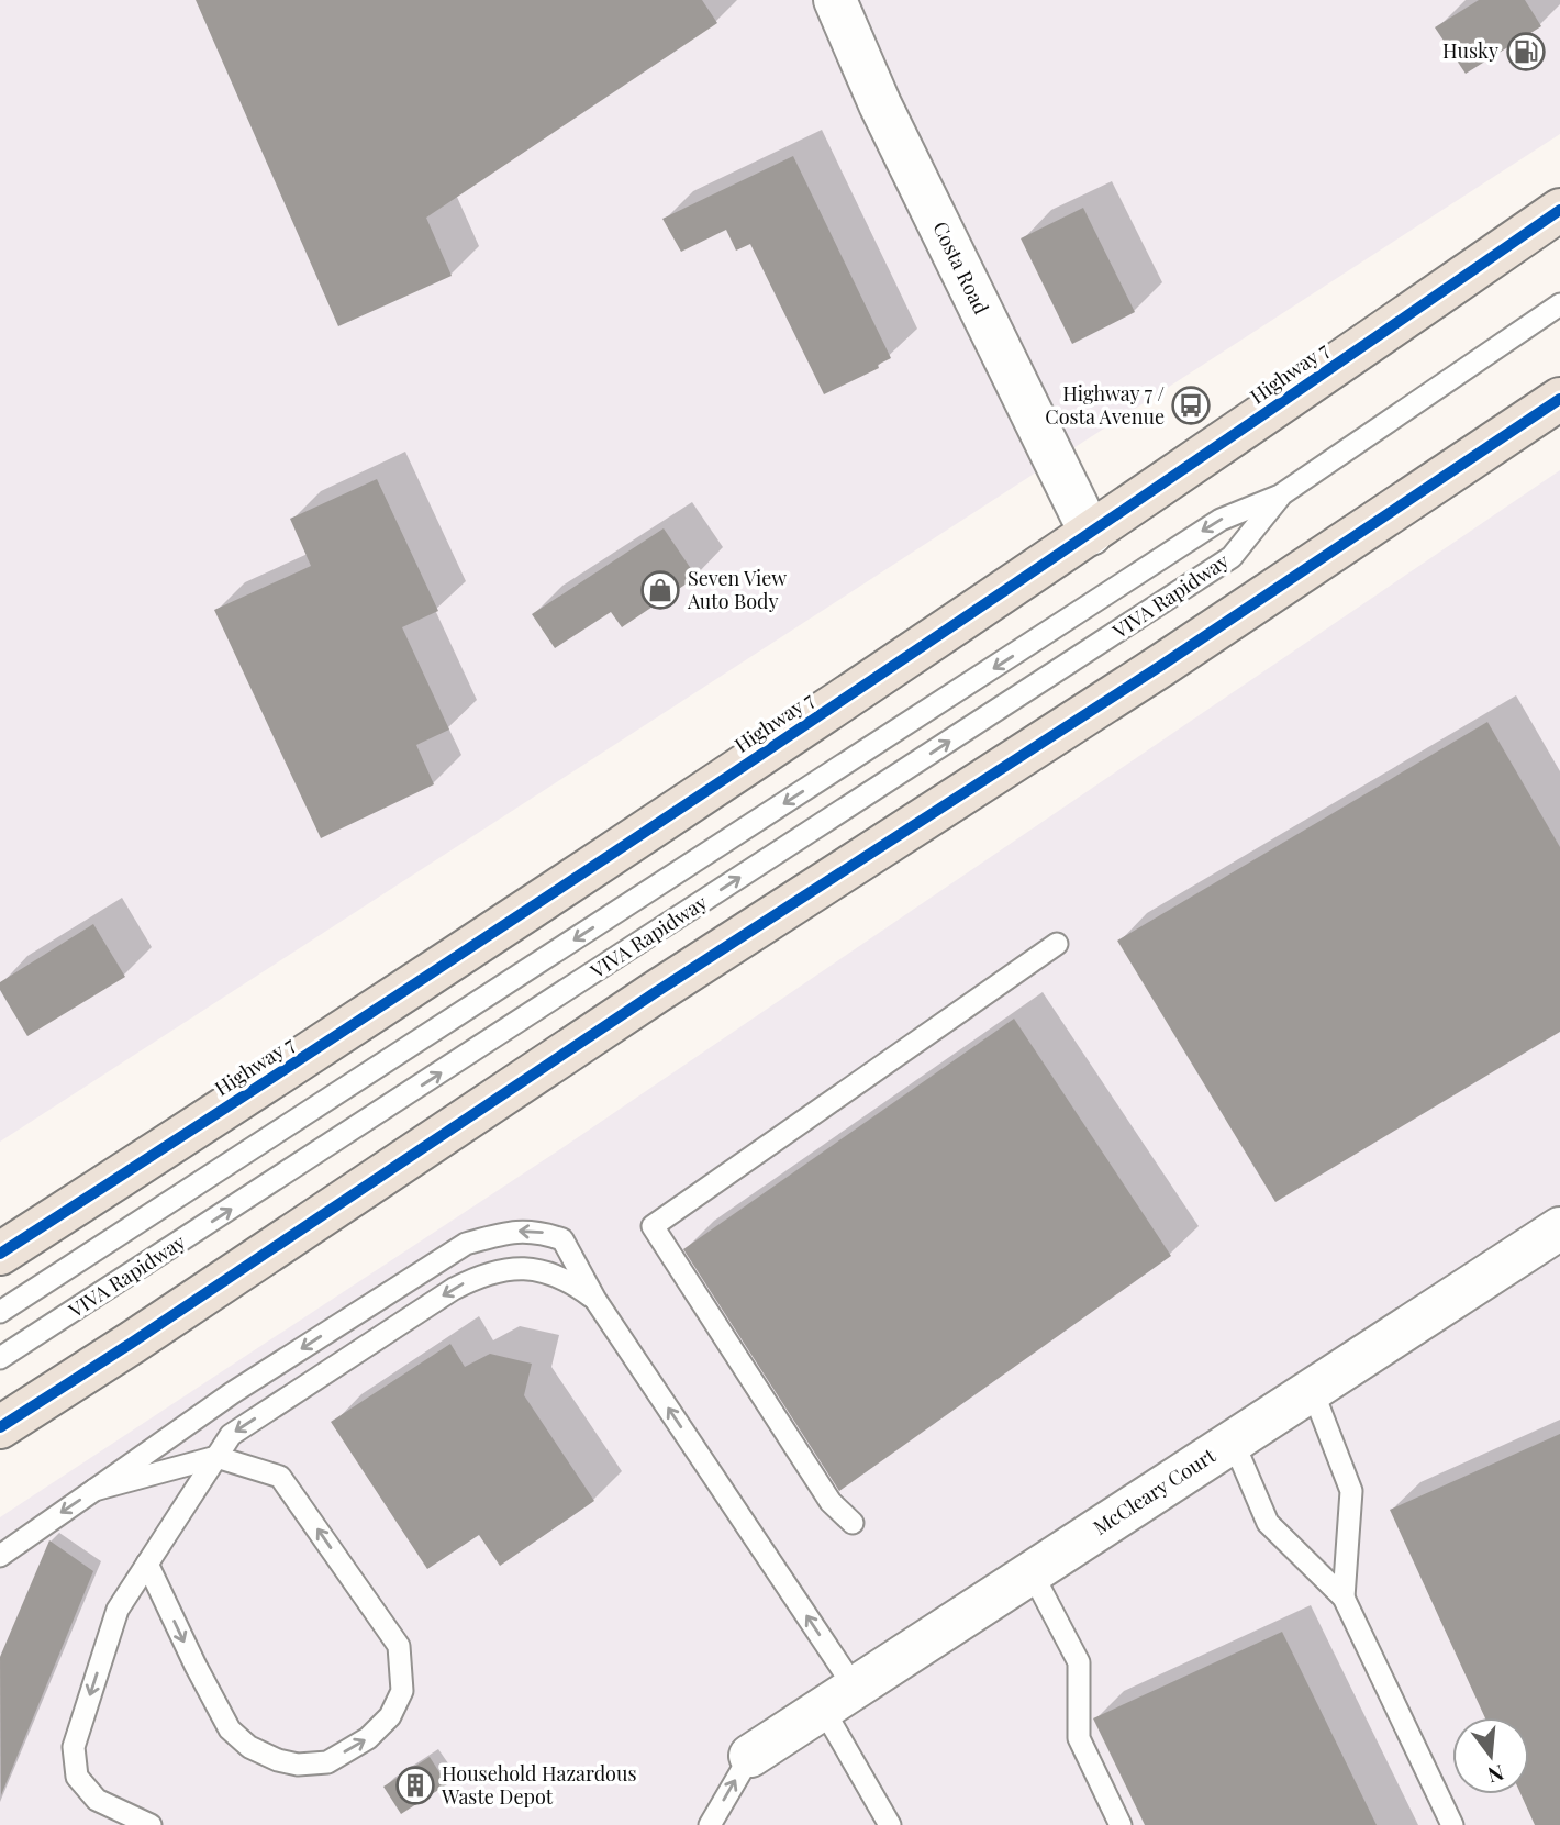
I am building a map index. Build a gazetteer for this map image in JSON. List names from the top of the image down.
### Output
{
  "streets": {
    "main road": ["Highway 7"],
    "street": ["Costa Road", "McCleary Court"],
    "lane": ["VIVA Rapidway"]
  },
  "crossings": [
    ["Costa Road", "Highway 7"]
  ],
  "places": {
    "fuel station": ["Husky"],
    "bus stop": ["Highway 7 / Costa Avenue"],
    "shop": ["Seven View Auto Body"],
    "building": ["Household Hazardous Waste Depot"]
  },
  "north": "bottom"
}
